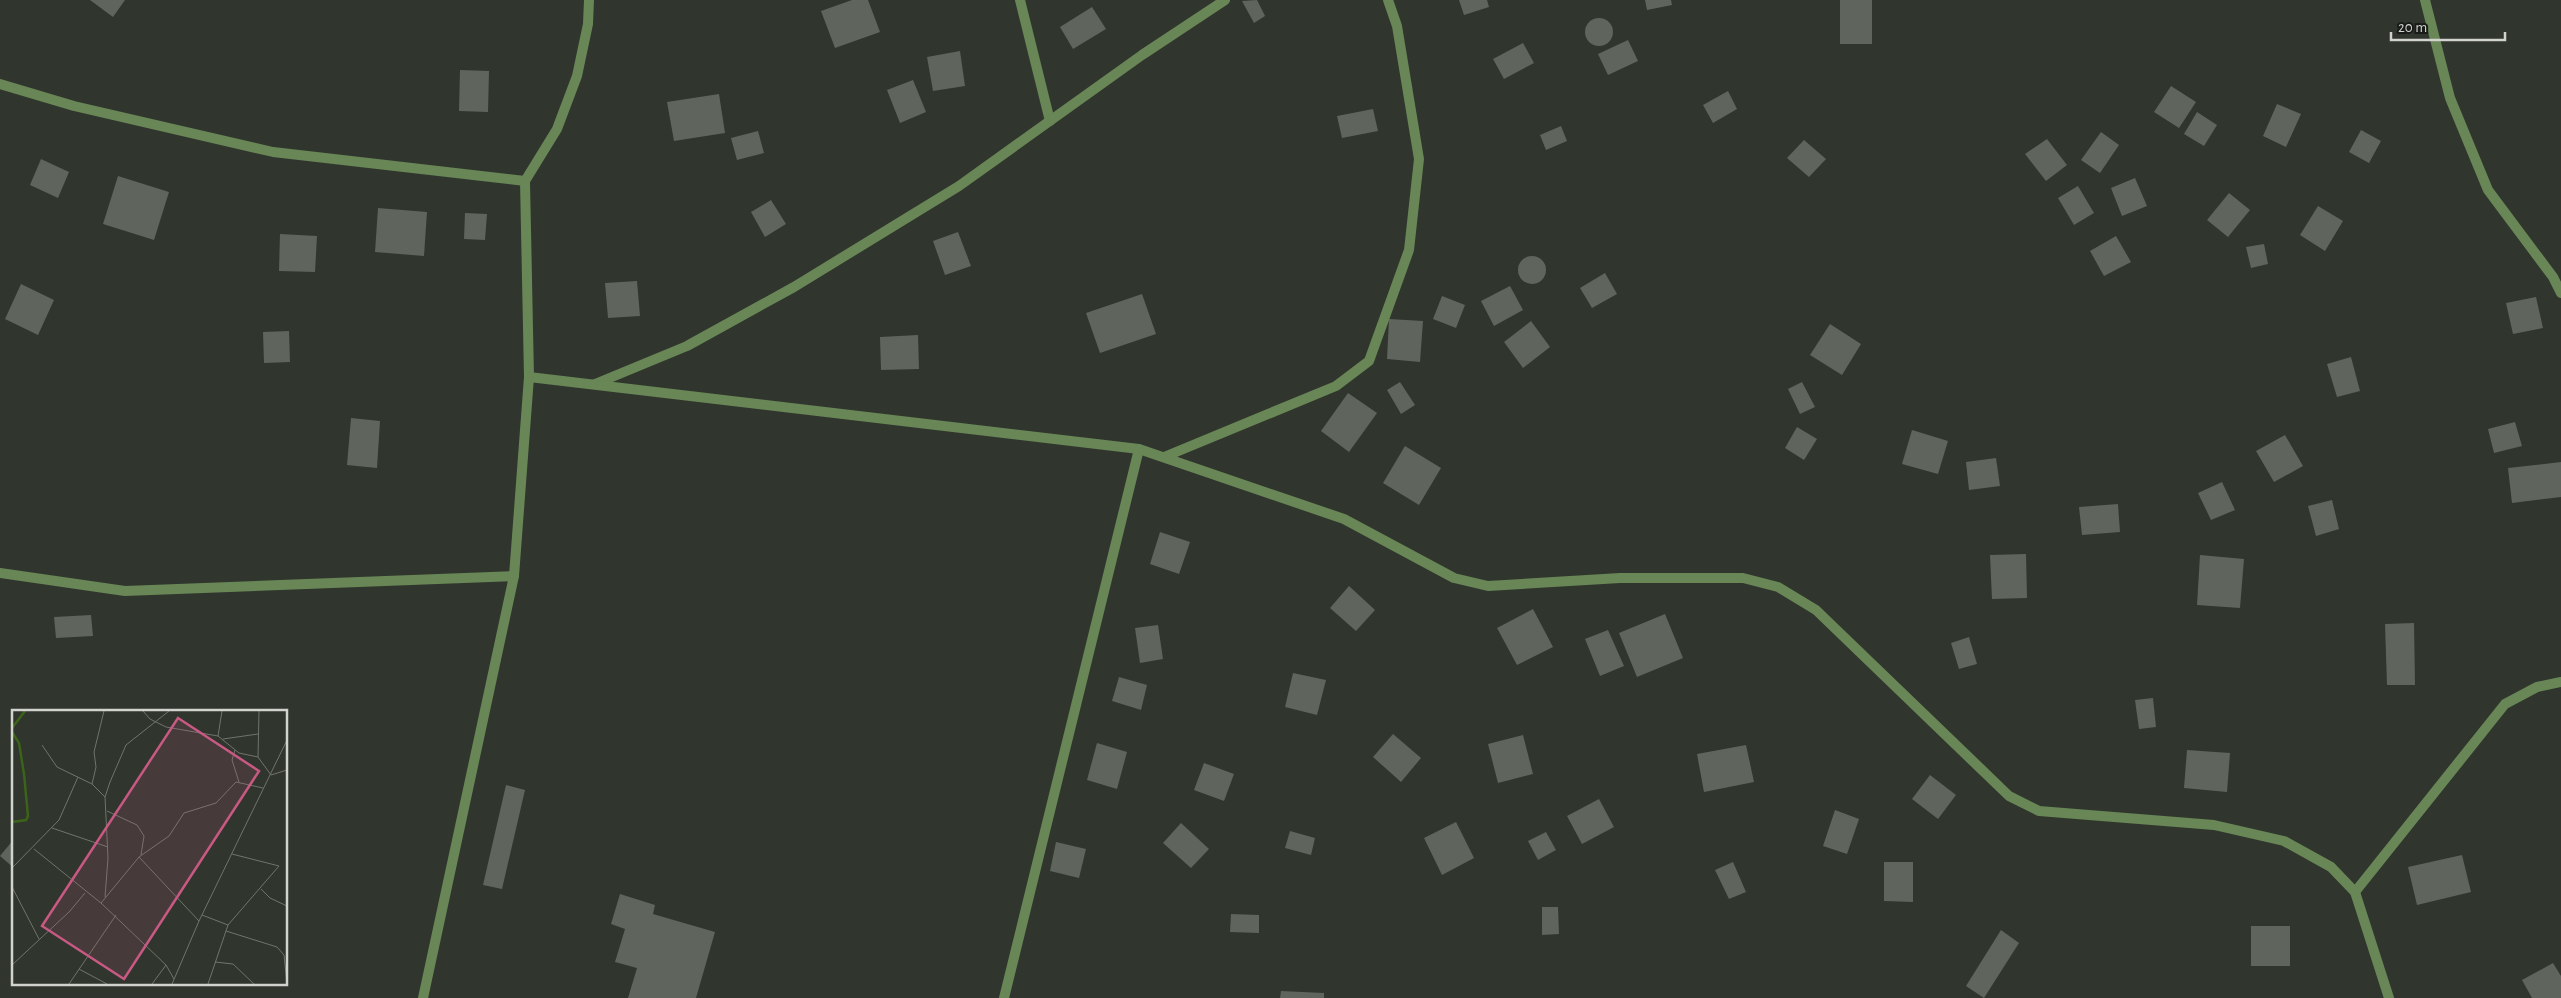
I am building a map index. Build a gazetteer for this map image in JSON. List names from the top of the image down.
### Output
{
  "scale_bar": "20 m"
}
